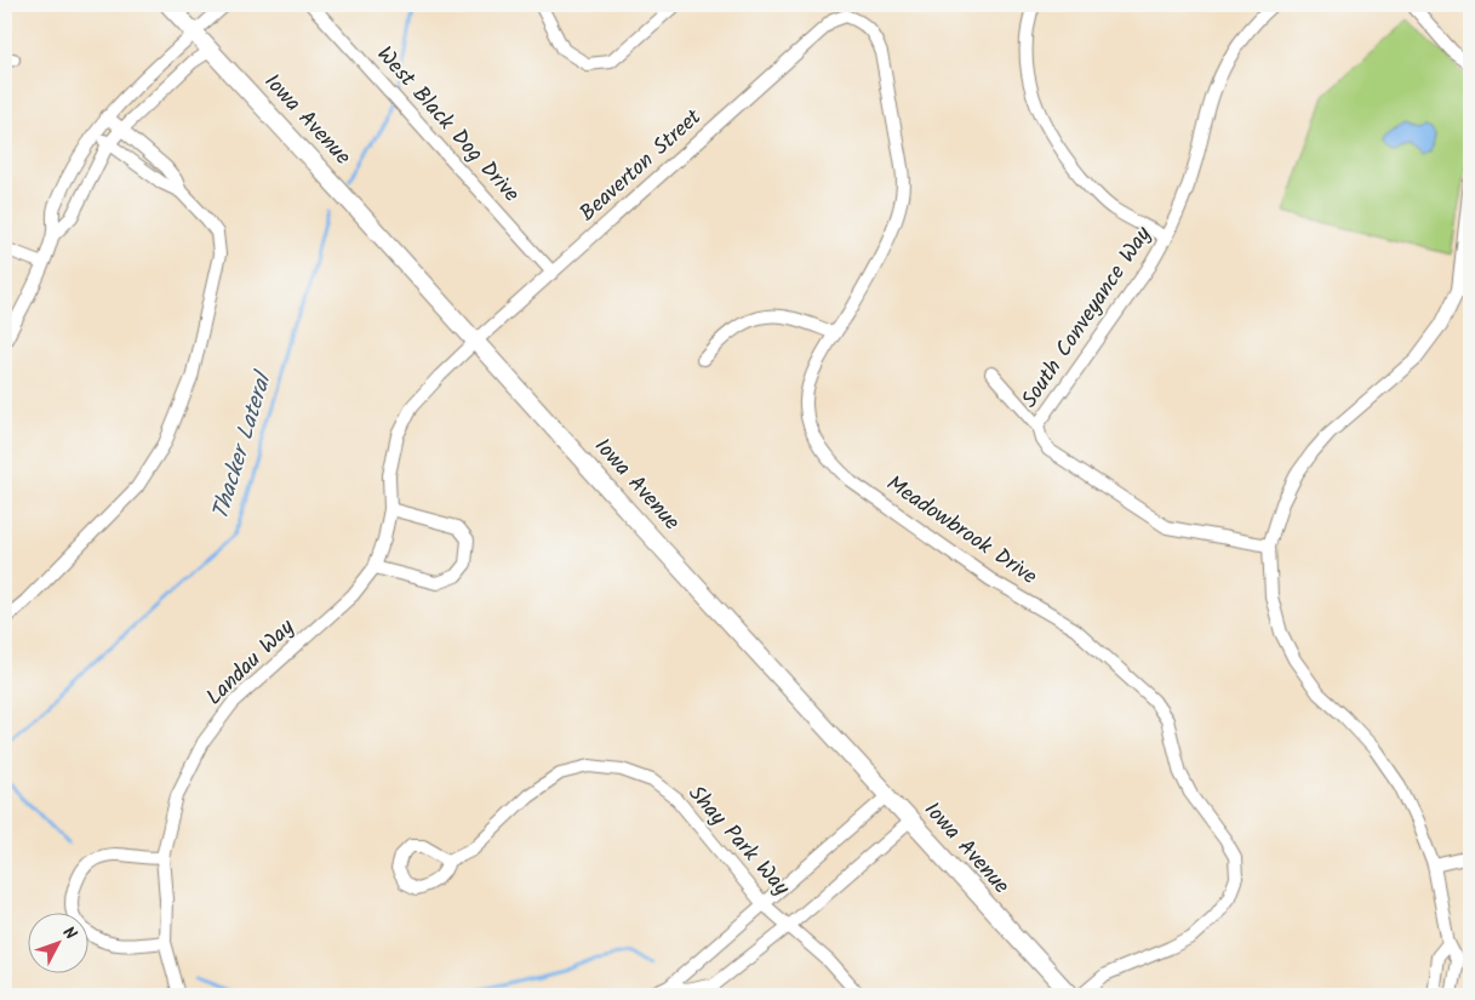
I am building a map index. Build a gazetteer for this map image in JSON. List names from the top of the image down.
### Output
{
  "streets": {
    "street": [
      "Iowa Avenue",
      "West Black Dog Drive",
      "Beaverton Street",
      "South Conveyance Way",
      "Meadowbrook Drive",
      "Landau Way",
      "Shay Park Way"
    ]
  },
  "crossings": [
    ["Iowa Avenue", "Beaverton Street"],
    ["Iowa Avenue", "Landau Way"],
    ["West Black Dog Drive", "Beaverton Street"],
    ["Beaverton Street", "Meadowbrook Drive"],
    ["Beaverton Street", "Landau Way"]
  ],
  "water": ["Thacker Lateral"],
  "north": "top right"
}
